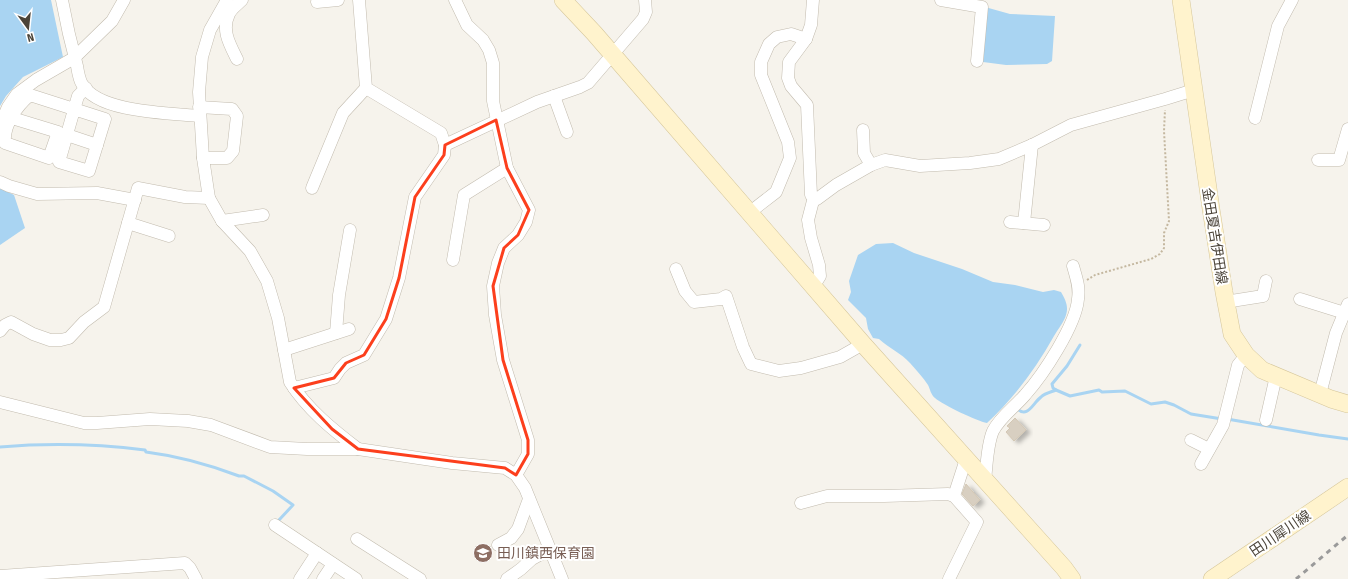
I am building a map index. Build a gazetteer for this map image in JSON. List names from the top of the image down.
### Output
{
  "streets": {
    "street": ["金田夏吉伊田線", "田川犀川線"]
  },
  "places": {
    "school or university": ["田川鎮西保育園"]
  },
  "north": "bottom"
}
